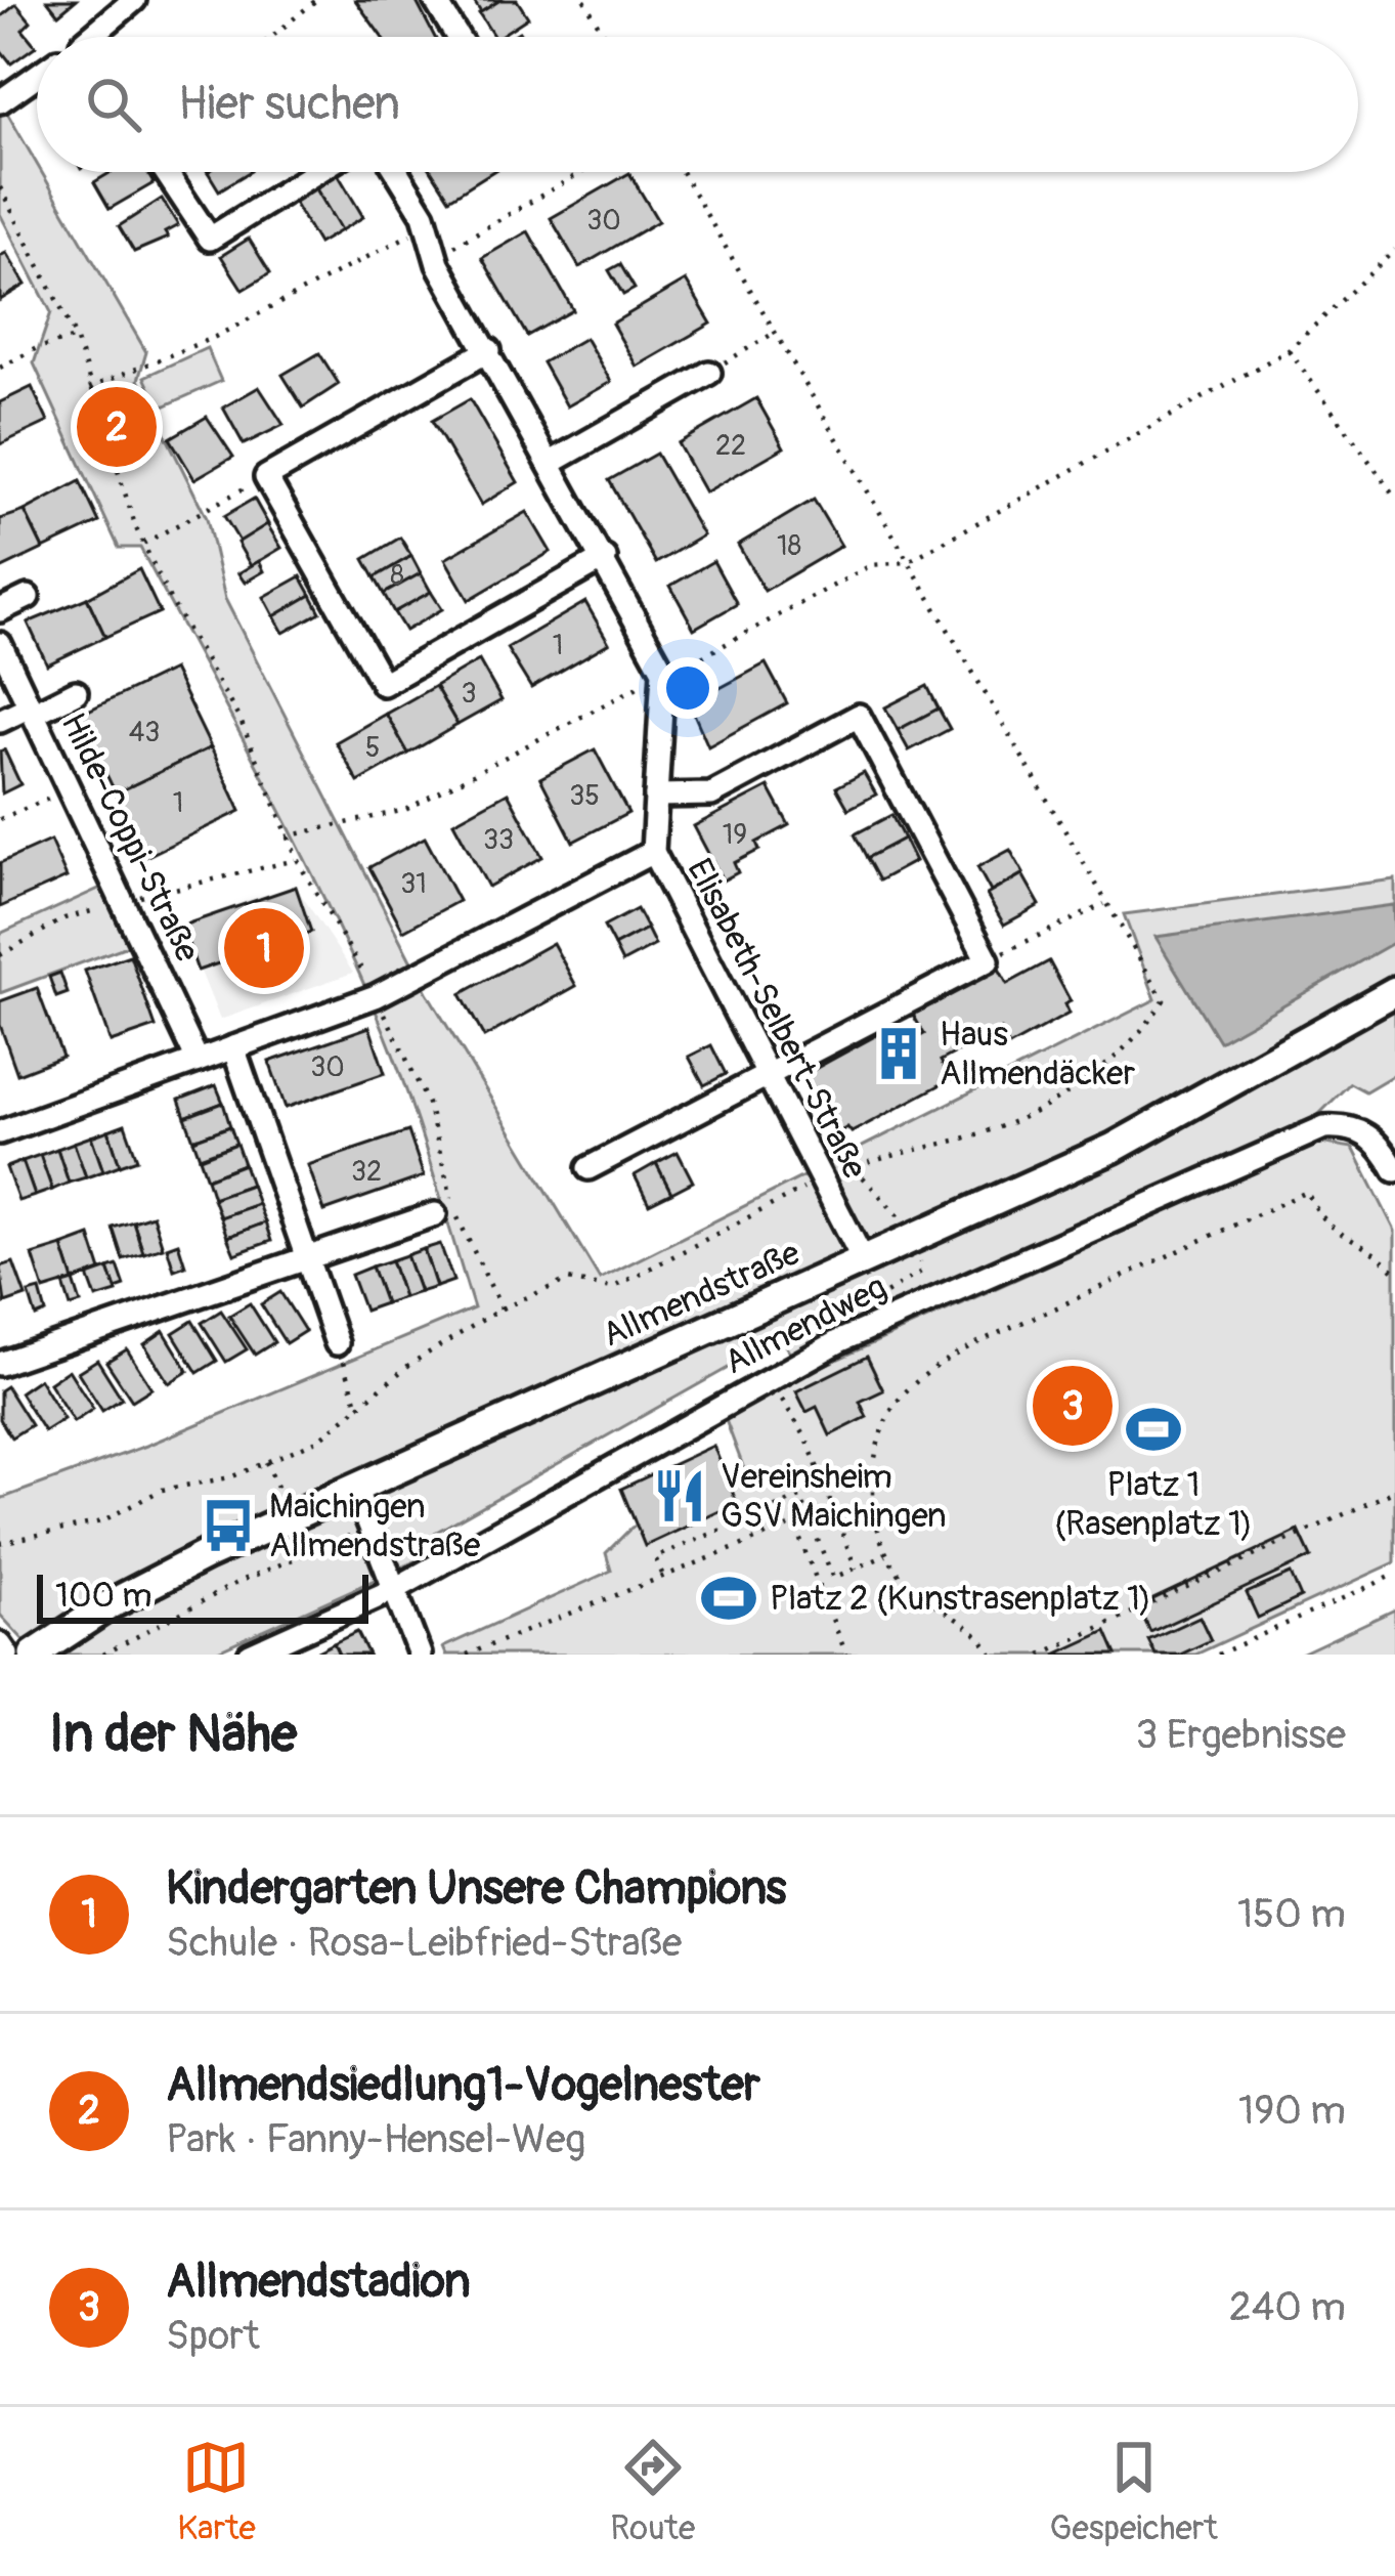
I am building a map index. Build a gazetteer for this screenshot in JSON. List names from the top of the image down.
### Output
{
  "streets": {
    "main road": ["Allmendstraße"],
    "street": ["Hilde-Coppi-Straße", "Elisabeth-Selbert-Straße", "Allmendweg"]
  },
  "crossings": [
    ["Elisabeth-Selbert-Straße", "Allmendstraße"]
  ],
  "places": {
    "building": ["Haus Allmendäcker"],
    "sports": ["Platz 1 (Rasenplatz 1)", "Platz 2 (Kunstrasenplatz 1)"],
    "restaurant": ["Vereinsheim GSV Maichingen"],
    "bus stop": ["Maichingen Allmendstraße"]
  },
  "house_numbers": [
    "30",
    "22",
    "18",
    "8",
    "1",
    "3",
    "43",
    "5",
    "35",
    "1",
    "19",
    "33",
    "31",
    "30",
    "32"
  ],
  "scale_bar": "100 m",
  "page": {
    "search": "Hier suchen",
    "pins": ["2", "1", "3"],
    "scale": "100 m",
    "heading": ["In der Nähe", "3 Ergebnisse"],
    "list": [
      {
        "mark": "1",
        "name": "Kindergarten Unsere Champions",
        "note": "Schule · Rosa-Leibfried-Straße",
        "value": "150 m"
      },
      {
        "mark": "2",
        "name": "Allmendsiedlung1-Vogelnester",
        "note": "Park · Fanny-Hensel-Weg",
        "value": "190 m"
      },
      {
        "mark": "3",
        "name": "Allmendstadion",
        "note": "Sport",
        "value": "240 m"
      }
    ],
    "nav": ["Karte", "Route", "Gespeichert"]
  }
}
